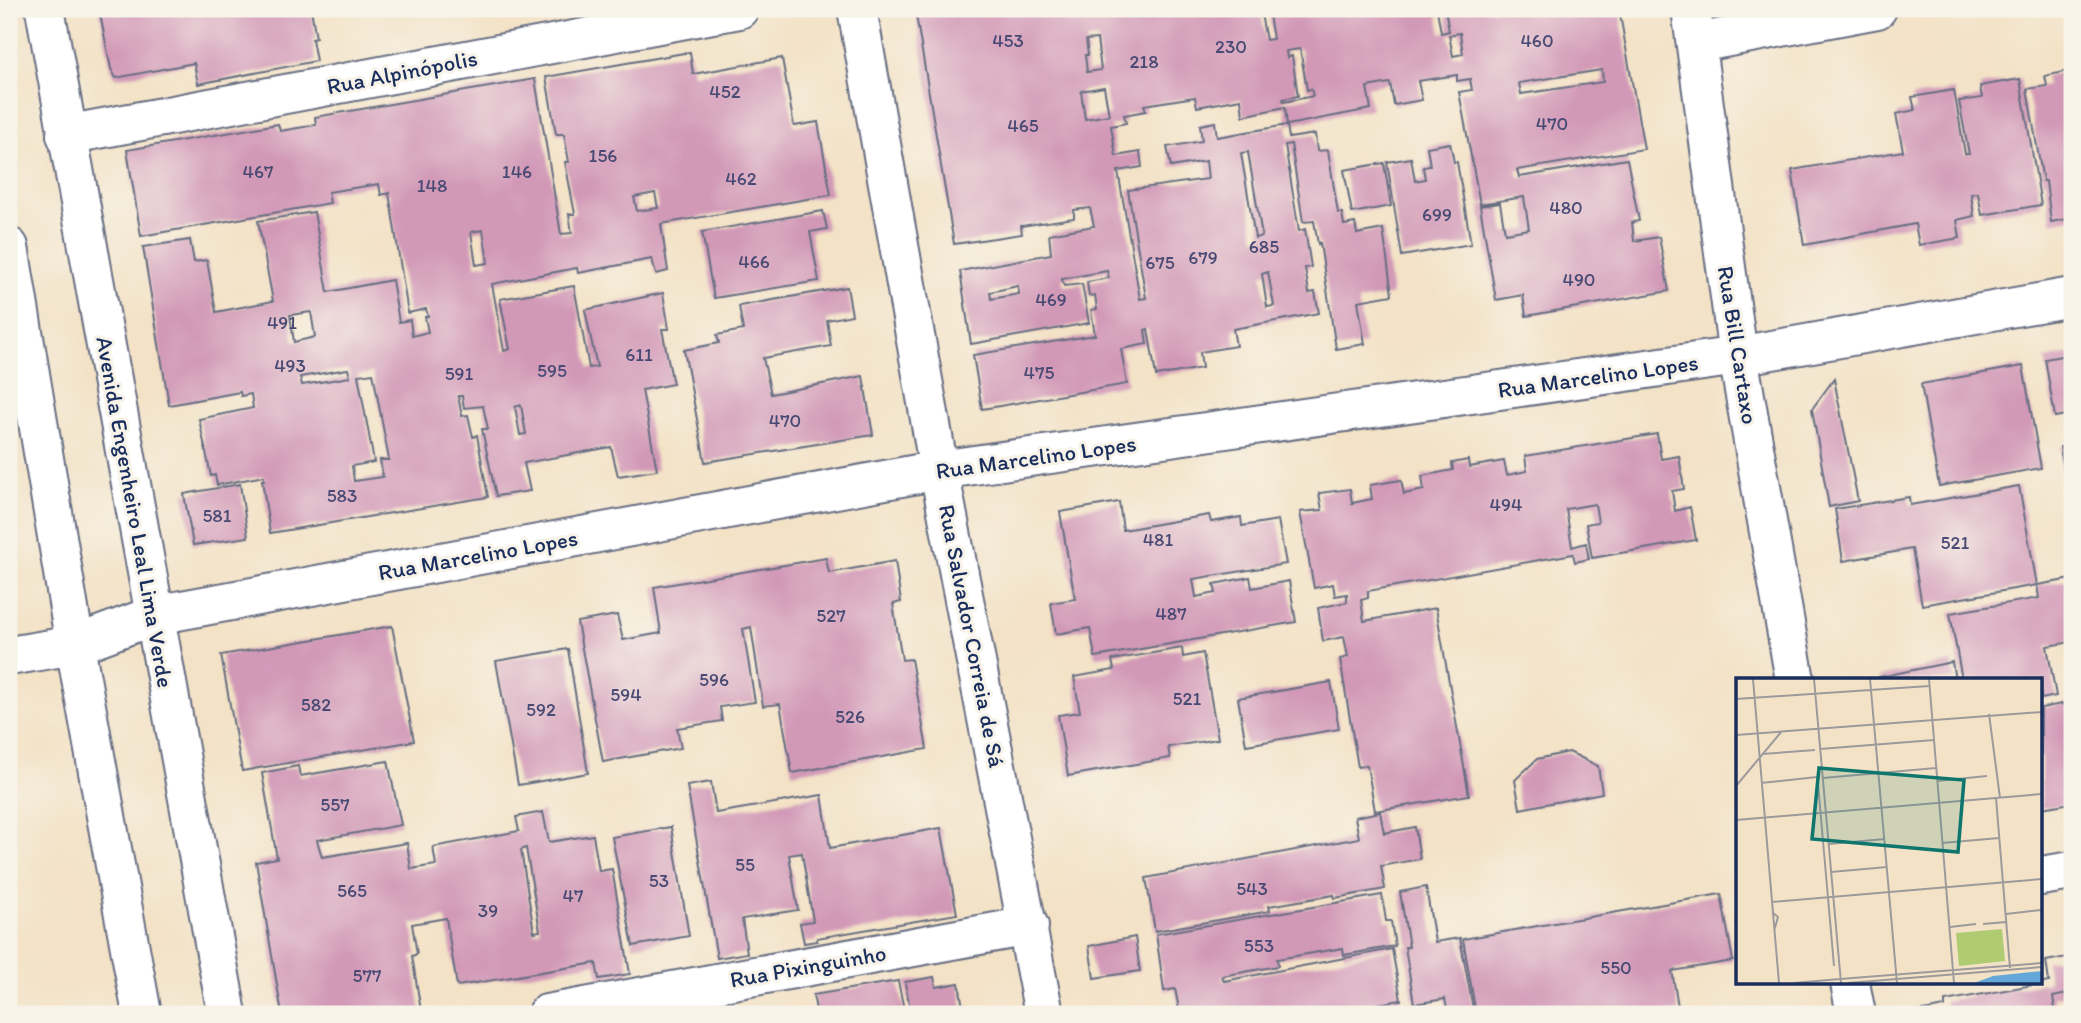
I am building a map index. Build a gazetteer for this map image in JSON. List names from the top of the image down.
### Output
{
  "streets": {
    "street": [
      "Rua Alpinópolis",
      "Rua Bill Cartaxo",
      "Rua Marcelino Lopes",
      "Avenida Engenheiro Leal Lima Verde",
      "Rua Salvador Correia de Sá",
      "Rua Pixinguinho"
    ]
  },
  "crossings": [
    ["Rua Alpinópolis", "Avenida Engenheiro Leal Lima Verde"],
    ["Rua Bill Cartaxo", "Rua Marcelino Lopes"],
    ["Rua Marcelino Lopes", "Avenida Engenheiro Leal Lima Verde"],
    ["Rua Marcelino Lopes", "Rua Salvador Correia de Sá"],
    ["Rua Salvador Correia de Sá", "Rua Pixinguinho"]
  ],
  "house_numbers": [
    "453",
    "460",
    "230",
    "218",
    "452",
    "470",
    "465",
    "156",
    "467",
    "146",
    "462",
    "148",
    "480",
    "699",
    "685",
    "679",
    "466",
    "675",
    "490",
    "469",
    "491",
    "611",
    "493",
    "595",
    "475",
    "591",
    "470",
    "583",
    "494",
    "581",
    "481",
    "521",
    "487",
    "527",
    "596",
    "594",
    "521",
    "582",
    "592",
    "526",
    "557",
    "55",
    "53",
    "543",
    "565",
    "47",
    "39",
    "553",
    "550",
    "577"
  ]
}
